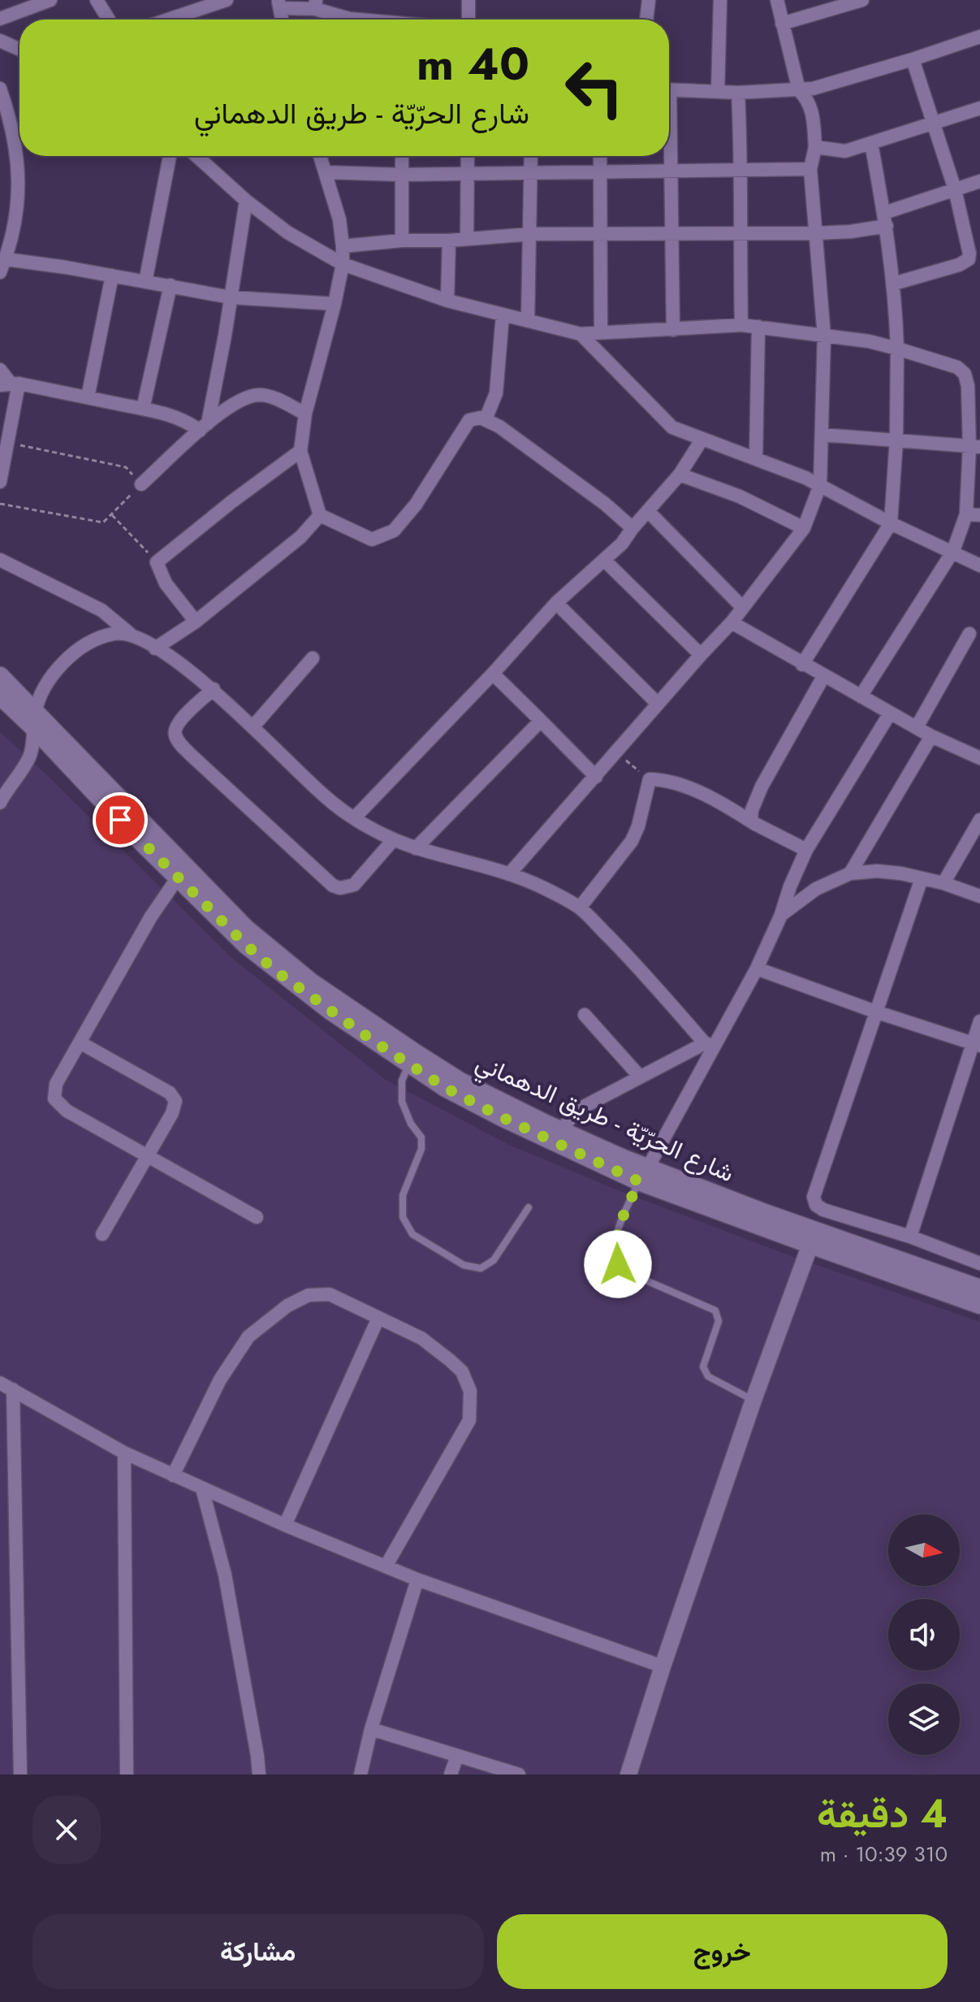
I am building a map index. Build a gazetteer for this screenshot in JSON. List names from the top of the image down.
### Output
{
  "streets": {
    "main road": ["شارع الحرّيّة - طريق الدهماني"]
  },
  "north": "right",
  "page": {
    "turn": ["40 m", "شارع الحرّيّة - طريق الدهماني"],
    "heading": ["4 دقيقة", "310 m · 10:39"],
    "buttons": ["خروج", "مشاركة"]
  }
}
